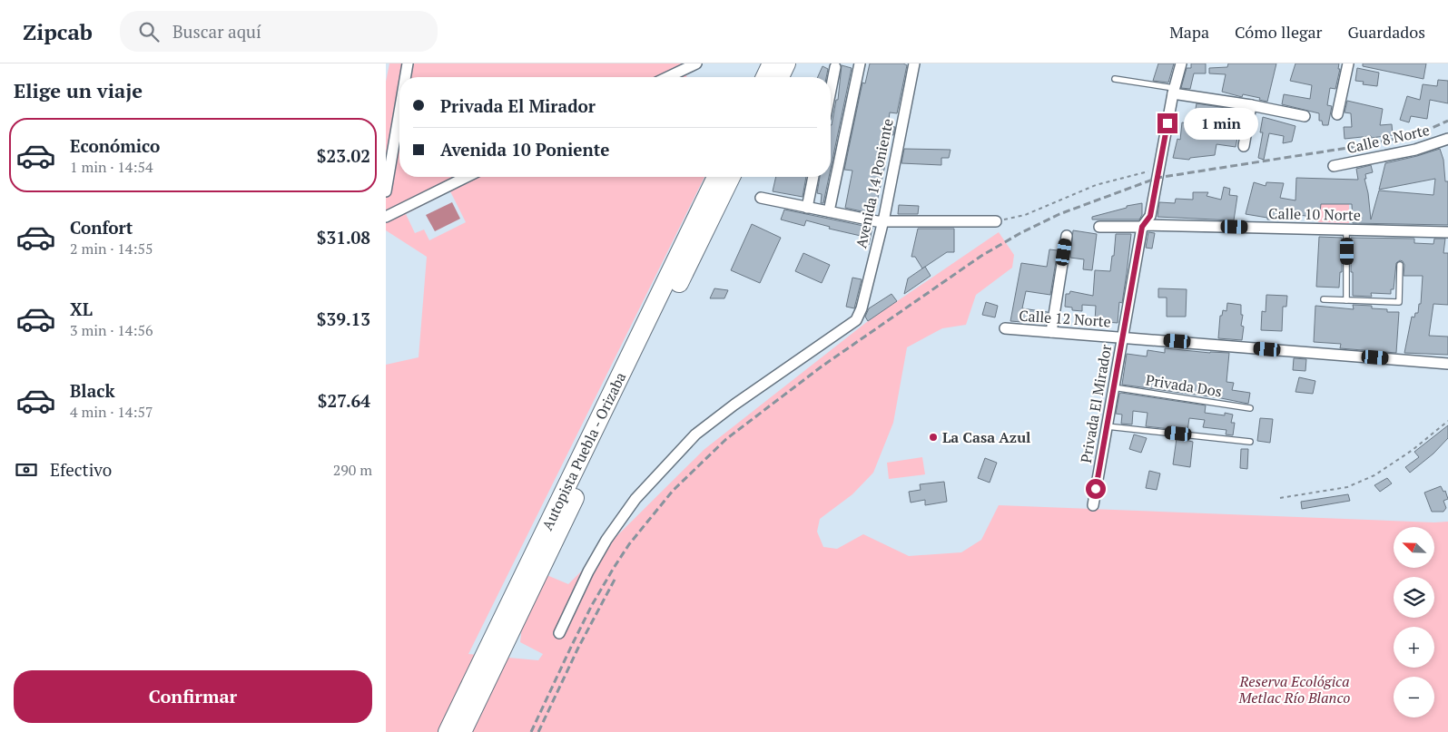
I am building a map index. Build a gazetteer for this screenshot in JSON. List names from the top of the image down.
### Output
{
  "streets": {
    "highway": ["Autopista Puebla - Orizaba"],
    "street": [
      "Calle 8 Norte",
      "Avenida 14 Poniente",
      "Calle 10 Norte",
      "Calle 12 Norte",
      "Privada El Mirador"
    ],
    "lane": ["Privada Dos"]
  },
  "crossings": [
    ["Calle 10 Norte", "Privada El Mirador"],
    ["Calle 12 Norte", "Privada El Mirador"],
    ["Privada Dos", "Privada El Mirador"]
  ],
  "parks": ["Reserva Ecológica Metlac Río Blanco"],
  "places": ["La Casa Azul"],
  "north": "top left",
  "page": {
    "header": "Zipcab",
    "search": "Buscar aquí",
    "nav": ["Mapa", "Cómo llegar", "Guardados"],
    "heading": "Elige un viaje",
    "banner": ["Privada El Mirador", "Avenida 10 Poniente"],
    "bubble": "1 min",
    "list": [
      {
        "name": "Económico",
        "note": "1 min · 14:54",
        "value": "$23.02"
      },
      {
        "name": "Confort",
        "note": "2 min · 14:55",
        "value": "$31.08"
      },
      {
        "name": "XL",
        "note": "3 min · 14:56",
        "value": "$39.13"
      },
      {
        "name": "Black",
        "note": "4 min · 14:57",
        "value": "$27.64"
      }
    ],
    "pay": ["Efectivo", "290 m"],
    "map_buttons": ["+", "−"],
    "buttons": "Confirmar"
  }
}
